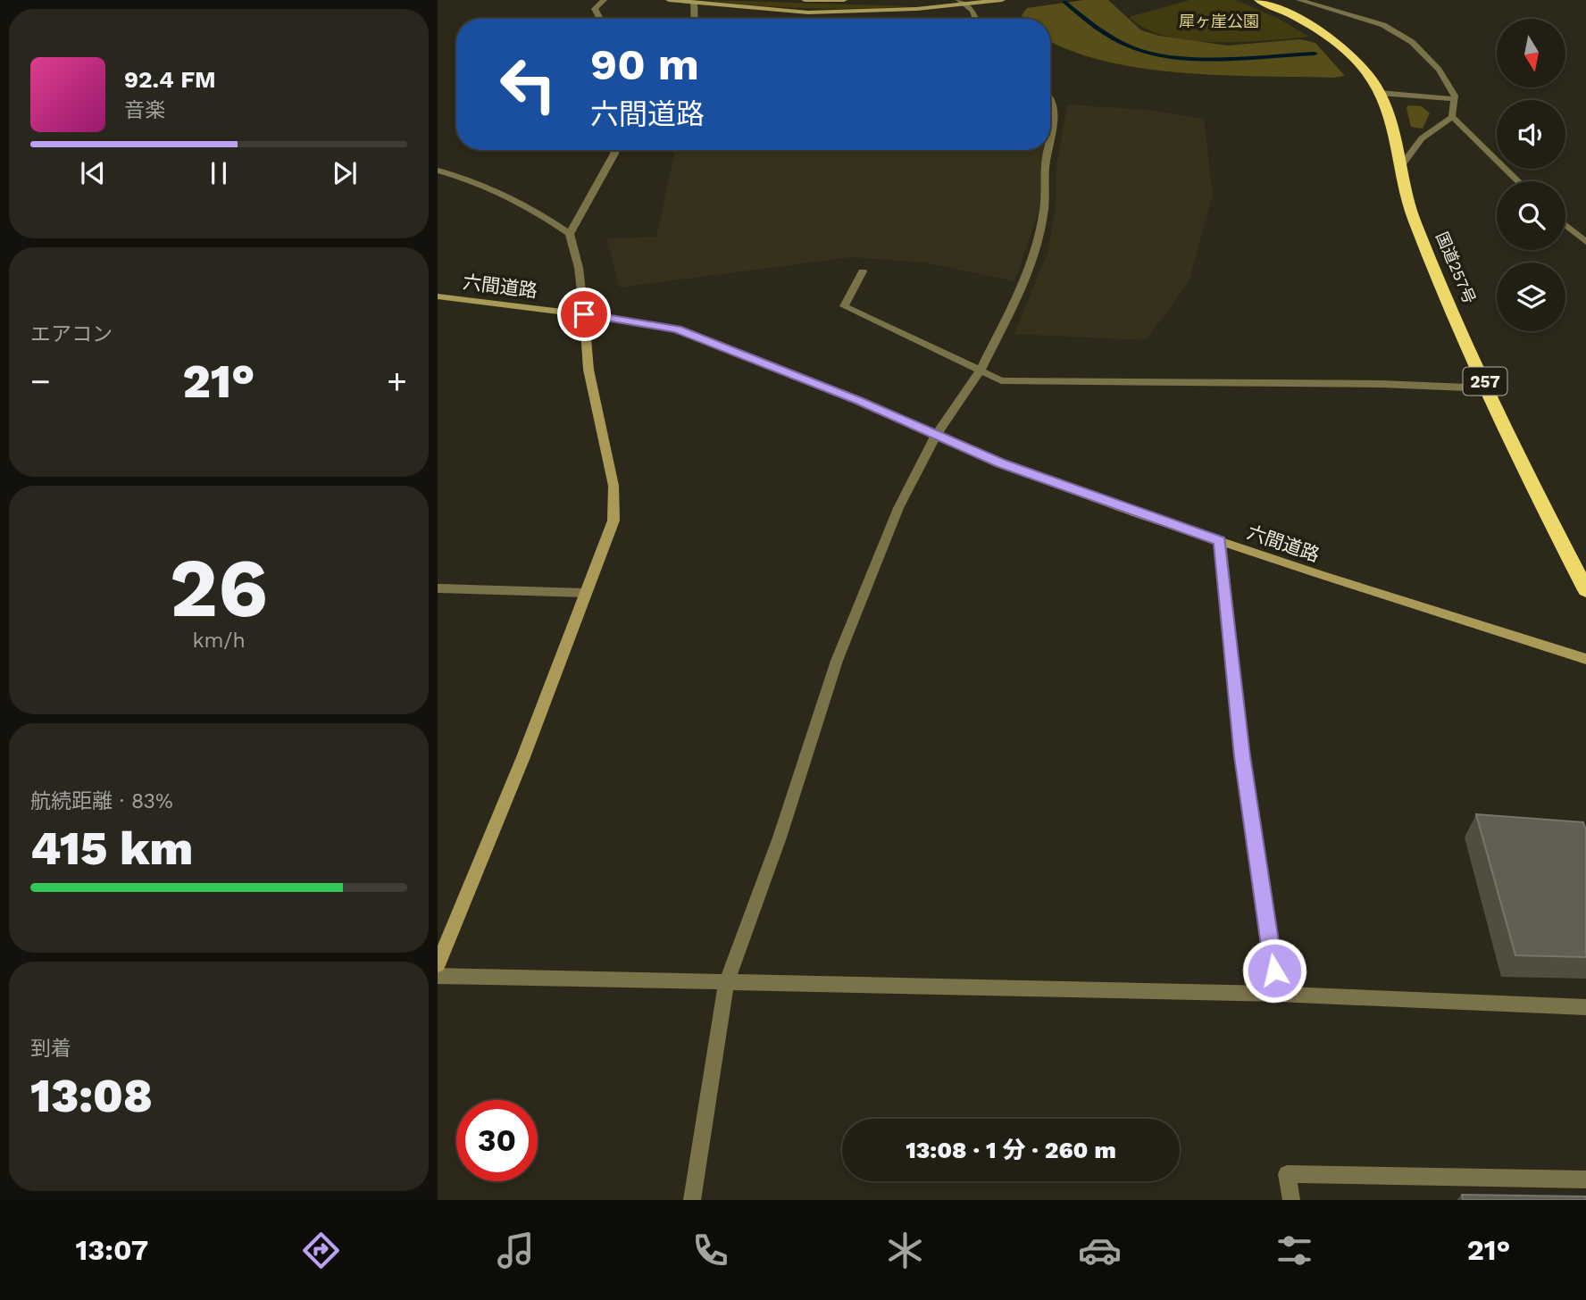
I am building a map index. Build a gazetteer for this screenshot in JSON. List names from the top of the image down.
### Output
{
  "streets": {
    "highway": ["国道257号", "257"],
    "street": ["六間道路"]
  },
  "parks": ["犀ヶ崖公園"],
  "north": "bottom",
  "page": {
    "turn": ["90 m", "六間道路"],
    "song": ["92.4 FM", "音楽"],
    "tile": [
      "エアコン",
      ["26", "km/h"],
      ["航続距離 · 83%", "415 km"],
      ["到着", "13:08"]
    ],
    "heat": ["−", "21°", "+"],
    "limit": "30",
    "trip": "13:08 · 1 分 · 260 m",
    "tabs": ["13:07", "21°"]
  }
}
